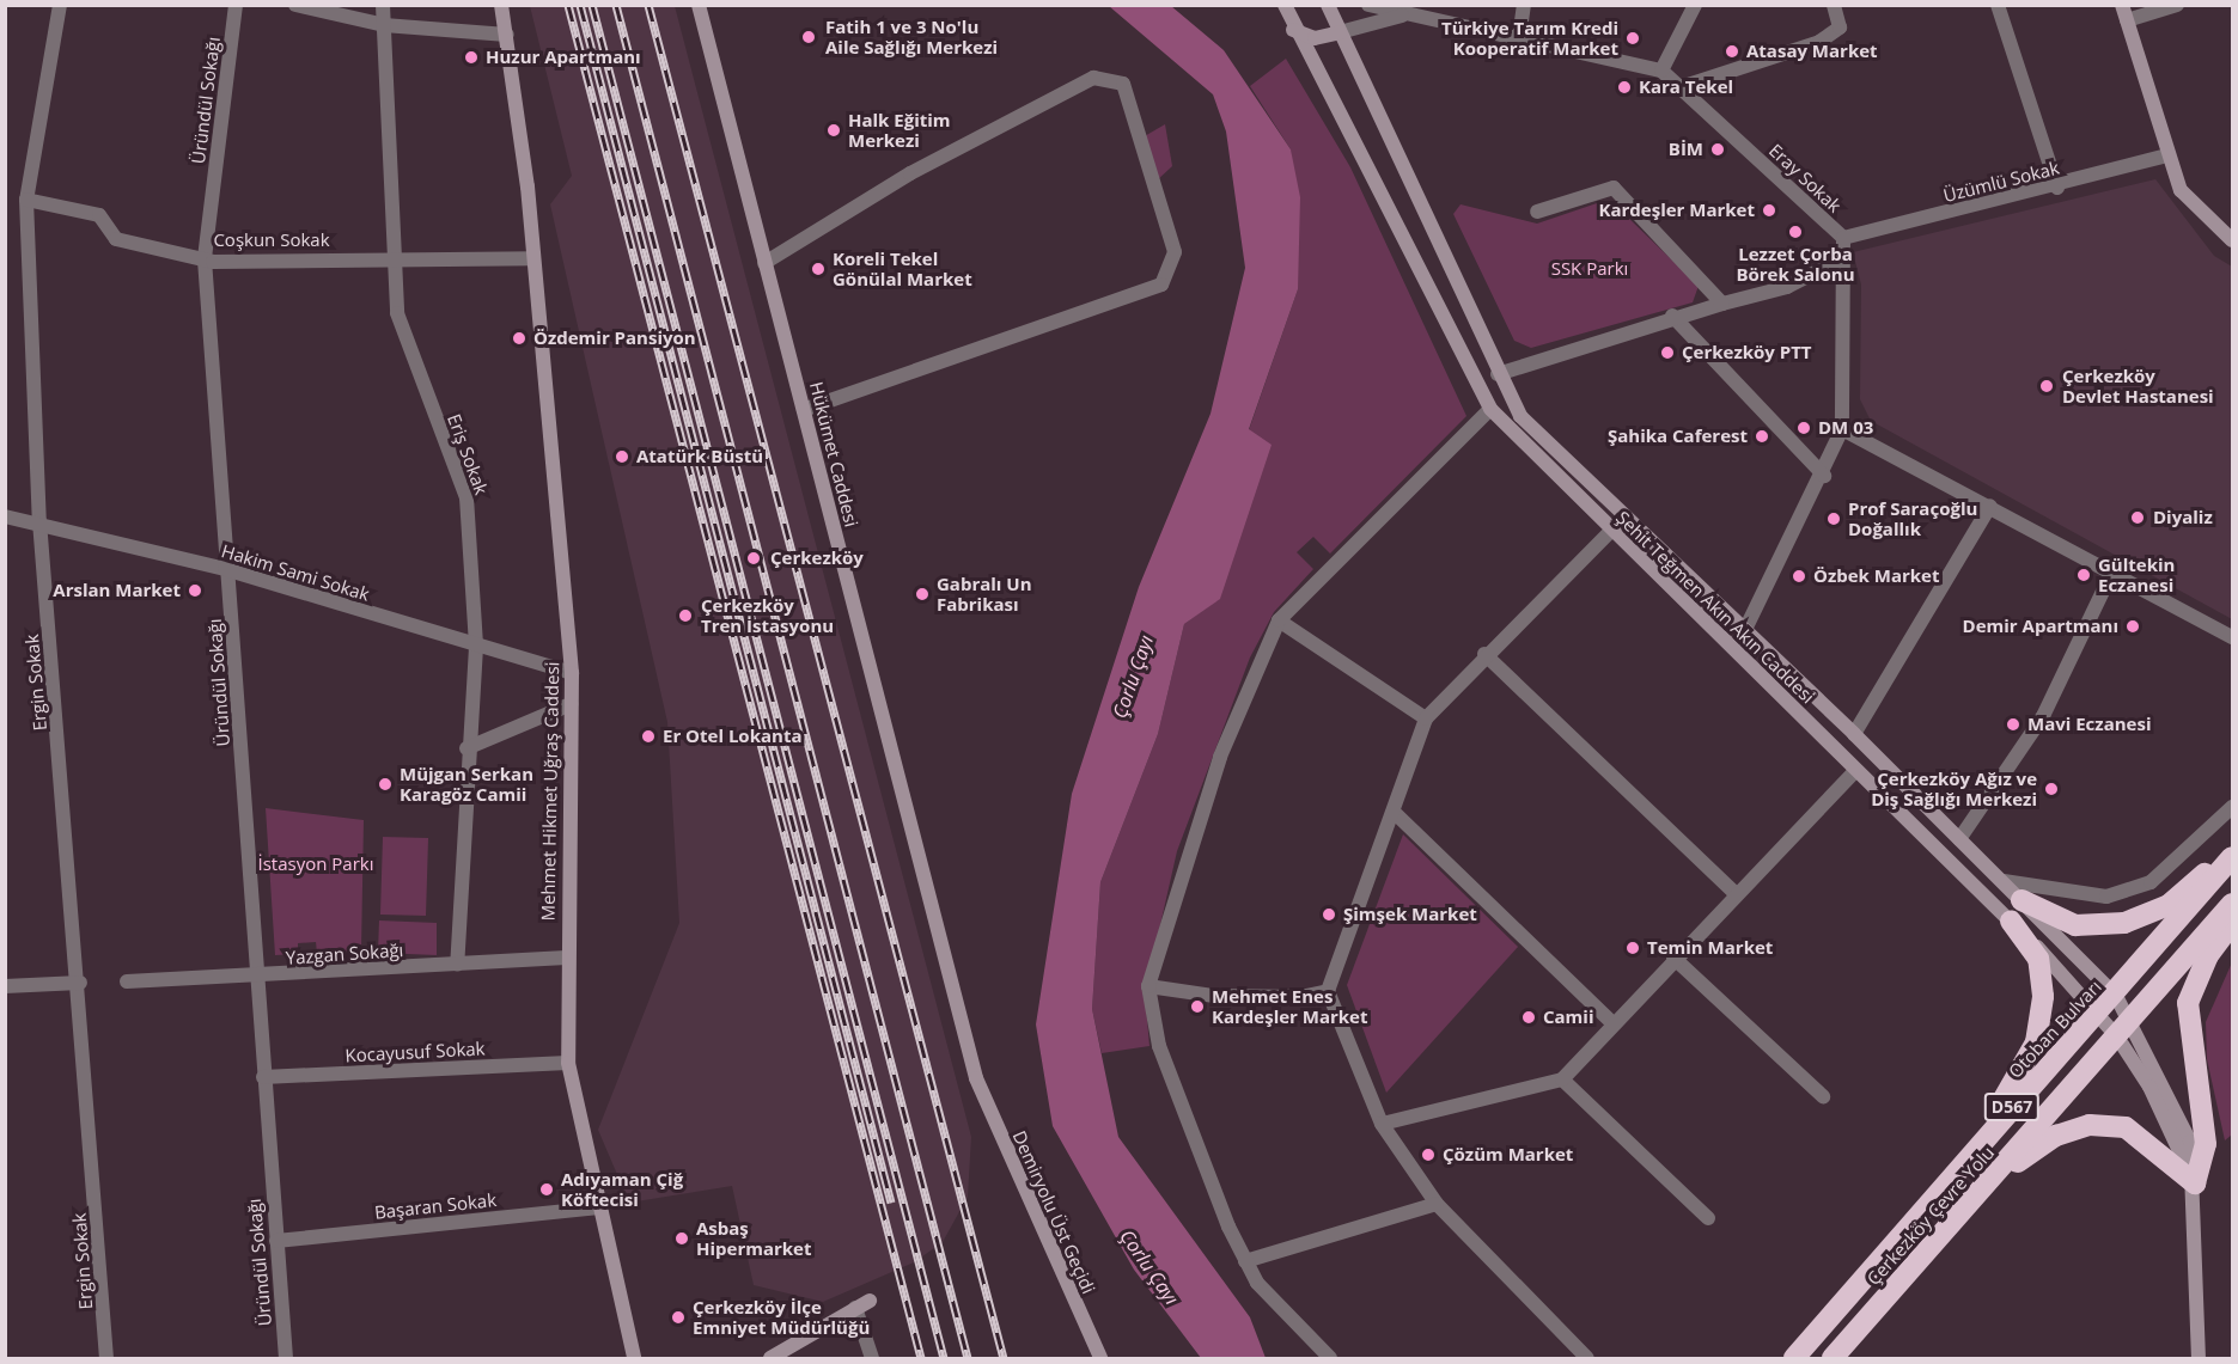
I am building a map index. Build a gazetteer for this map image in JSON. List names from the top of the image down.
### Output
{
  "streets": {
    "highway": ["Otoban Bulvarı", "D567", "Çerkezköy Çevre Yolu"],
    "main road": [
      "Hükümet Caddesi",
      "Şehit Teğmen Akın Akın Caddesi",
      "Mehmet Hikmet Uğraş Caddesi",
      "Demiryolu Üst Geçidi"
    ],
    "street": [
      "Üründül Sokağı",
      "Eray Sokak",
      "Üzümlü Sokak",
      "Coşkun Sokak",
      "Eriş Sokak",
      "Hakim Sami Sokak",
      "Ergin Sokak",
      "Yazgan Sokağı",
      "Kocayusuf Sokak",
      "Başaran Sokak"
    ]
  },
  "crossings": [
    ["Üründül Sokağı", "Coşkun Sokak"],
    ["Üründül Sokağı", "Hakim Sami Sokak"],
    ["Üründül Sokağı", "Yazgan Sokağı"],
    ["Üründül Sokağı", "Kocayusuf Sokak"],
    ["Üründül Sokağı", "Başaran Sokak"],
    ["Eray Sokak", "Üzümlü Sokak"],
    ["Eray Sokak", "Şehit Teğmen Akın Akın Caddesi"],
    ["Coşkun Sokak", "Eriş Sokak"],
    ["Coşkun Sokak", "Ergin Sokak"],
    ["Coşkun Sokak", "Mehmet Hikmet Uğraş Caddesi"],
    ["Eriş Sokak", "Hakim Sami Sokak"],
    ["Eriş Sokak", "Yazgan Sokağı"],
    ["Hükümet Caddesi", "Demiryolu Üst Geçidi"],
    ["Hakim Sami Sokak", "Ergin Sokak"],
    ["Hakim Sami Sokak", "Mehmet Hikmet Uğraş Caddesi"],
    ["Şehit Teğmen Akın Akın Caddesi", "Otoban Bulvarı"],
    ["Şehit Teğmen Akın Akın Caddesi", "D567"],
    ["Şehit Teğmen Akın Akın Caddesi", "Çerkezköy Çevre Yolu"],
    ["Mehmet Hikmet Uğraş Caddesi", "Yazgan Sokağı"],
    ["Mehmet Hikmet Uğraş Caddesi", "Kocayusuf Sokak"],
    ["Mehmet Hikmet Uğraş Caddesi", "Başaran Sokak"],
    ["D567", "Çerkezköy Çevre Yolu"]
  ],
  "water": ["Çorlu Çayı"],
  "parks": ["SSK Parkı", "İstasyon Parkı"],
  "places": [
    "Fatih 1 ve 3 No'lu Aile Sağlığı Merkezi",
    "Türkiye Tarım Kredi Kooperatif Market",
    "Atasay Market",
    "Huzur Apartmanı",
    "Kara Tekel",
    "Halk Eğitim Merkezi",
    "BİM",
    "Kardeşler Market",
    "Lezzet Çorba Börek Salonu",
    "Koreli Tekel Gönülal Market",
    "Özdemir Pansiyon",
    "Çerkezköy PTT",
    "Çerkezköy Devlet Hastanesi",
    "DM 03",
    "Şahika Caferest",
    "Atatürk Büstü",
    "Diyaliz",
    "Prof Saraçoğlu Doğallık",
    "Çerkezköy",
    "Gültekin Eczanesi",
    "Özbek Market",
    "Arslan Market",
    "Gabralı Un Fabrikası",
    "Çerkezköy Tren İstasyonu",
    "Demir Apartmanı",
    "Mavi Eczanesi",
    "Er Otel Lokanta",
    "Müjgan Serkan Karagöz Camii",
    "Çerkezköy Ağız ve Diş Sağlığı Merkezi",
    "Şimşek Market",
    "Temin Market",
    "Mehmet Enes Kardeşler Market",
    "Camii",
    "Çözüm Market",
    "Adıyaman Çiğ Köftecisi",
    "Asbaş Hipermarket",
    "Çerkezköy İlçe Emniyet Müdürlüğü"
  ]
}
